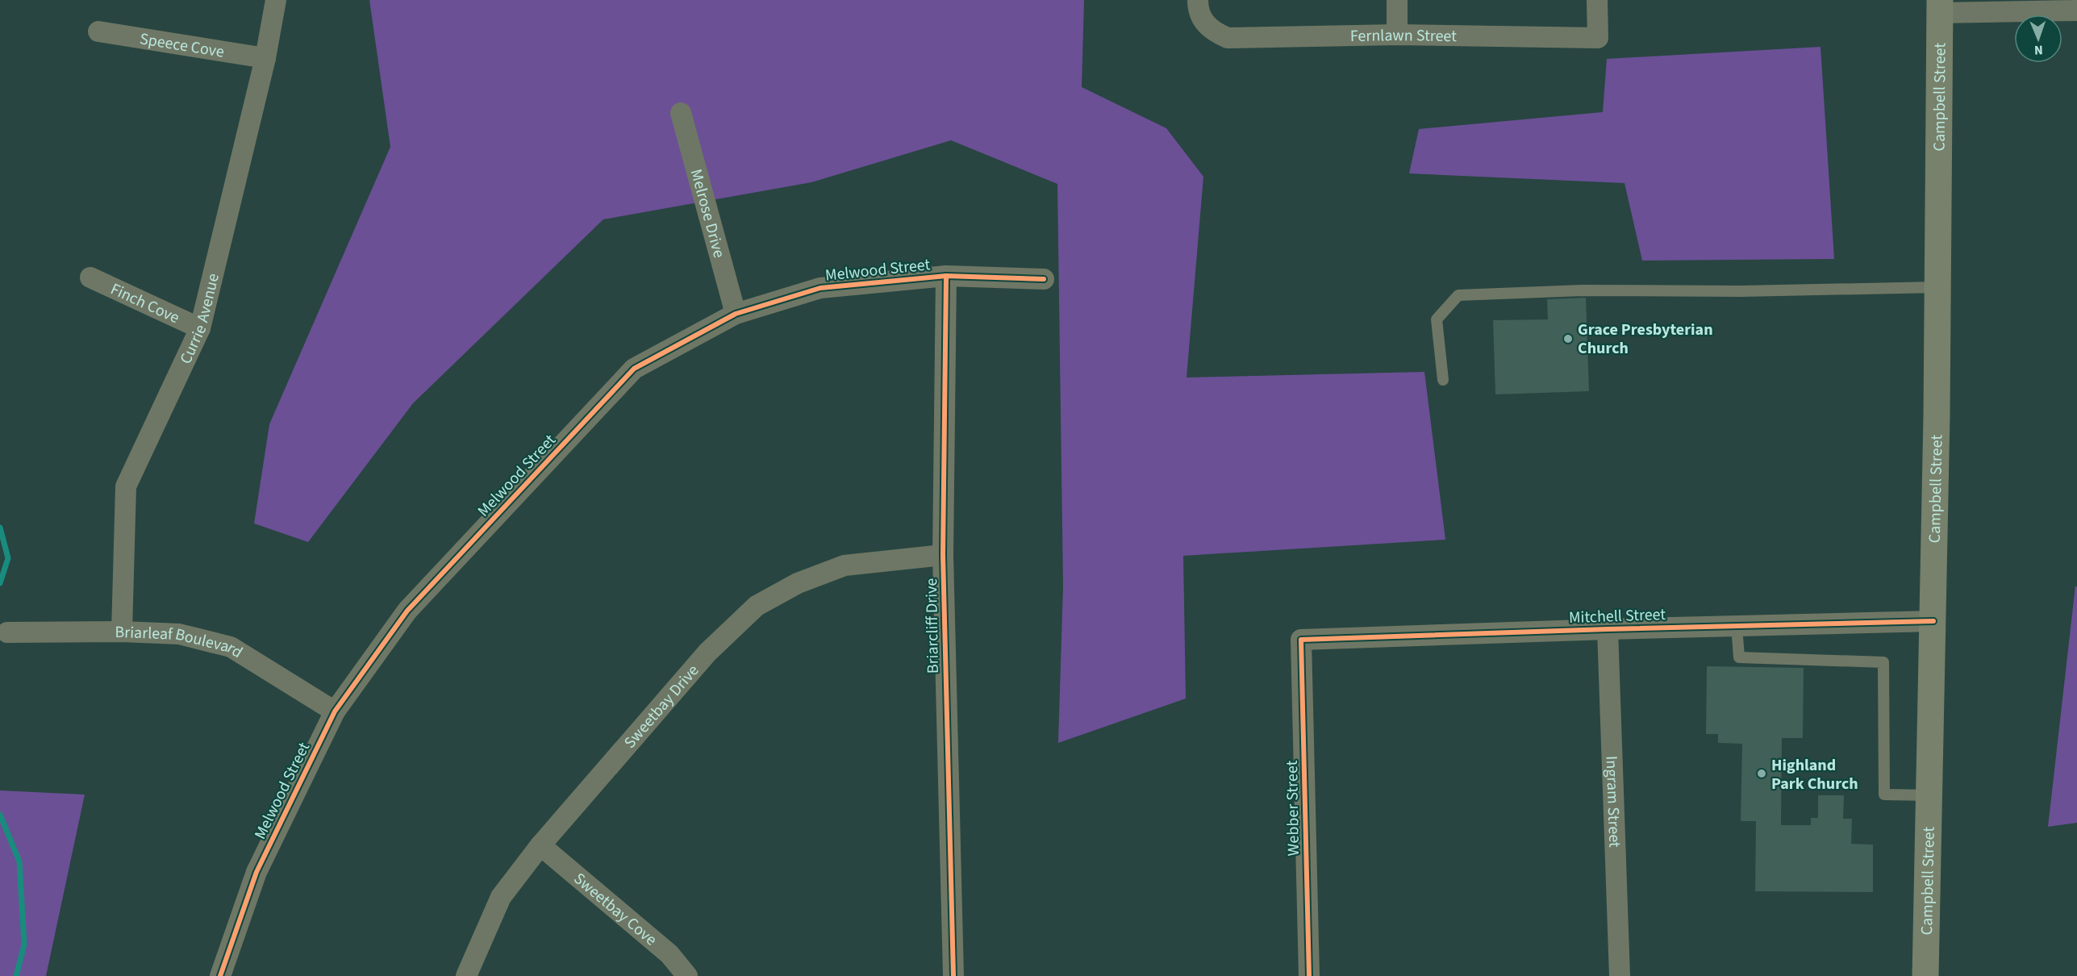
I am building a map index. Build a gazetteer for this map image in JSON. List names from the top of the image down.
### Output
{
  "streets": {
    "main road": ["Campbell Street"],
    "street": [
      "Fernlawn Street",
      "Speece Cove",
      "Melrose Drive",
      "Melwood Street",
      "Finch Cove",
      "Currie Avenue",
      "Mitchell Street",
      "Briarcliff Drive",
      "Briarleaf Boulevard",
      "Sweetbay Drive",
      "Ingram Street",
      "Webber Street",
      "Sweetbay Cove"
    ]
  },
  "crossings": [
    ["Speece Cove", "Currie Avenue"],
    ["Campbell Street", "Mitchell Street"],
    ["Melrose Drive", "Melwood Street"],
    ["Melwood Street", "Briarcliff Drive"],
    ["Melwood Street", "Briarleaf Boulevard"],
    ["Finch Cove", "Currie Avenue"],
    ["Currie Avenue", "Briarleaf Boulevard"],
    ["Mitchell Street", "Ingram Street"],
    ["Mitchell Street", "Webber Street"],
    ["Briarcliff Drive", "Sweetbay Drive"],
    ["Sweetbay Drive", "Sweetbay Cove"]
  ],
  "places": ["Grace Presbyterian Church", "Highland Park Church"],
  "north": "bottom"
}
